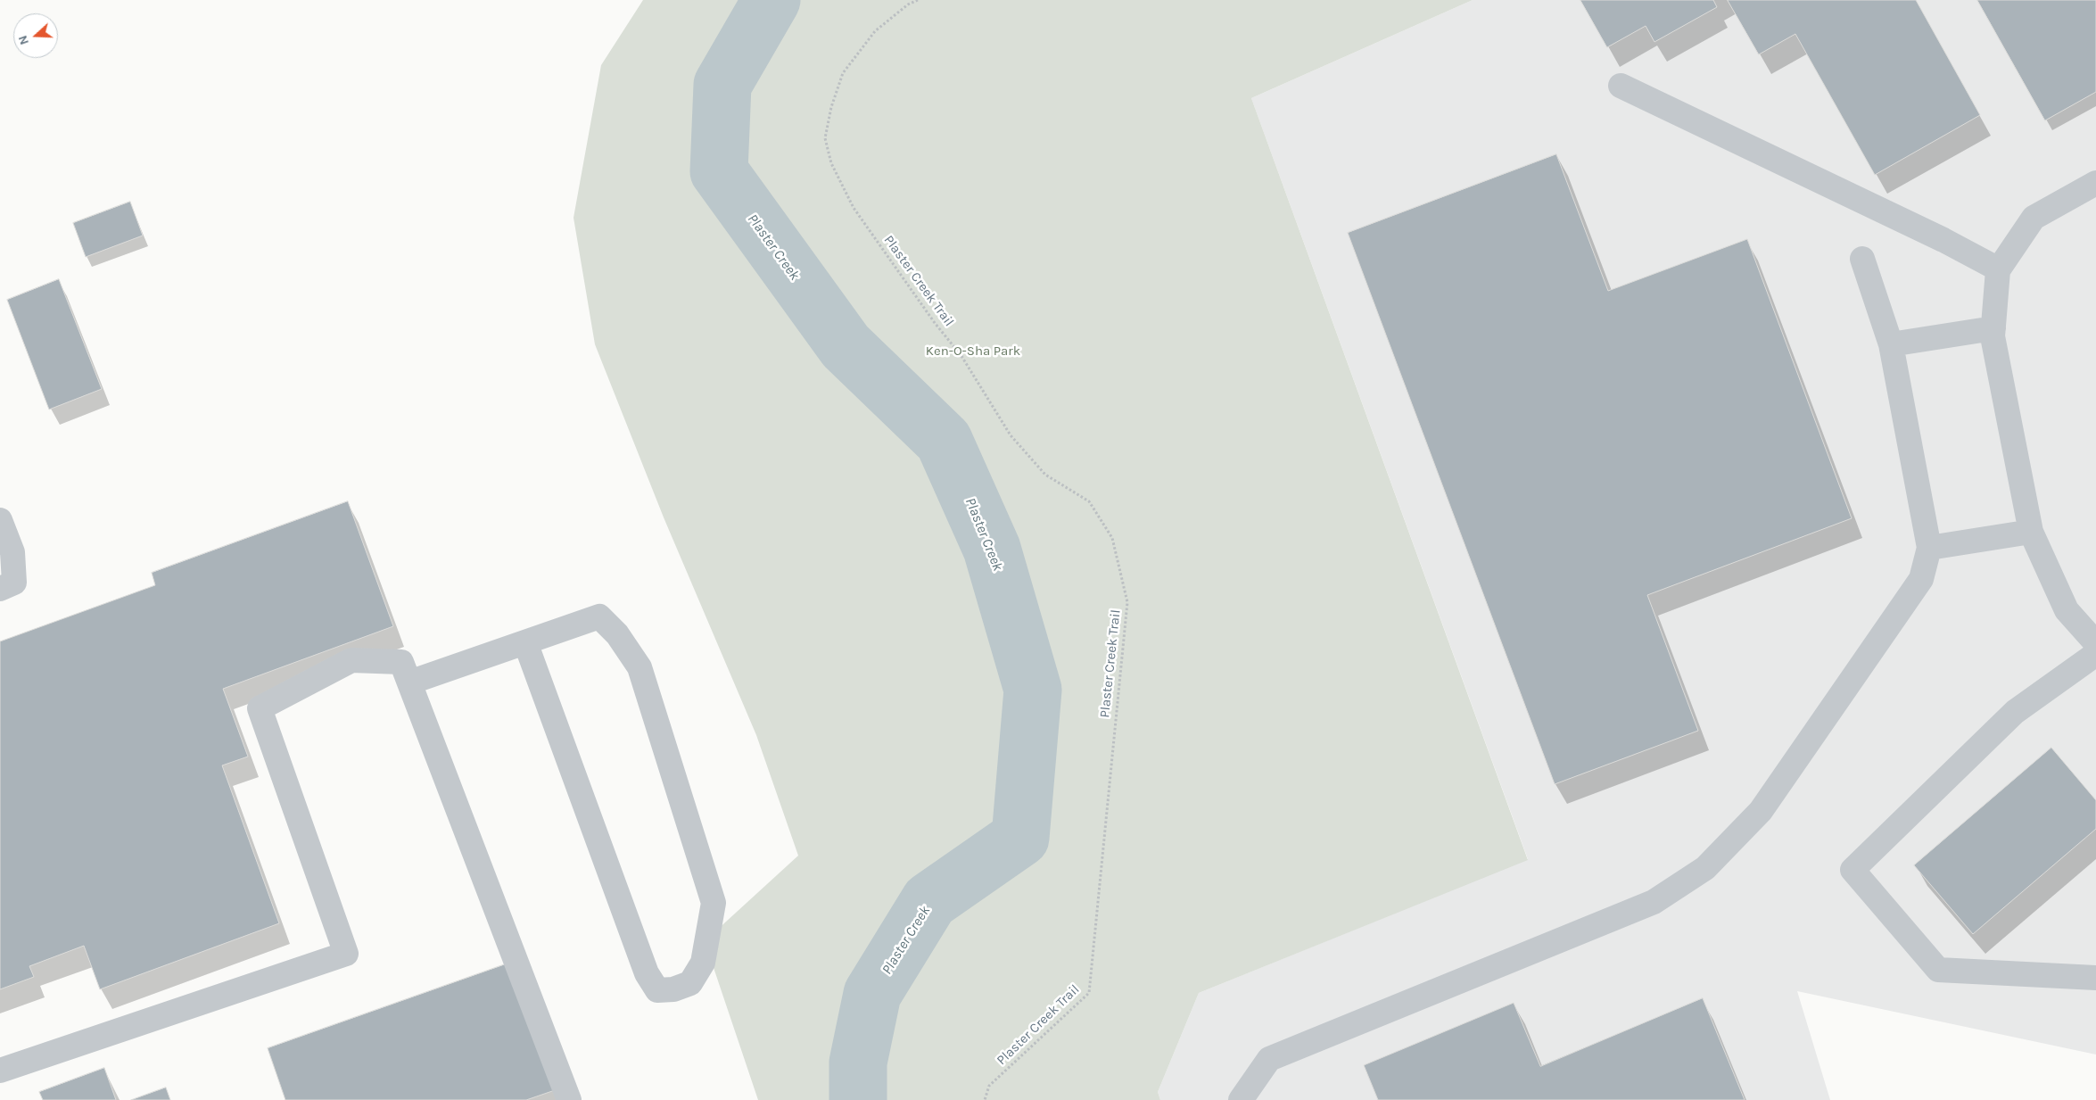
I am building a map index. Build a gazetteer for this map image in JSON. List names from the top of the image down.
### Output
{
  "streets": {
    "path": ["Plaster Creek Trail"]
  },
  "water": ["Plaster Creek"],
  "parks": ["Ken-O-Sha Park"],
  "north": "left"
}
